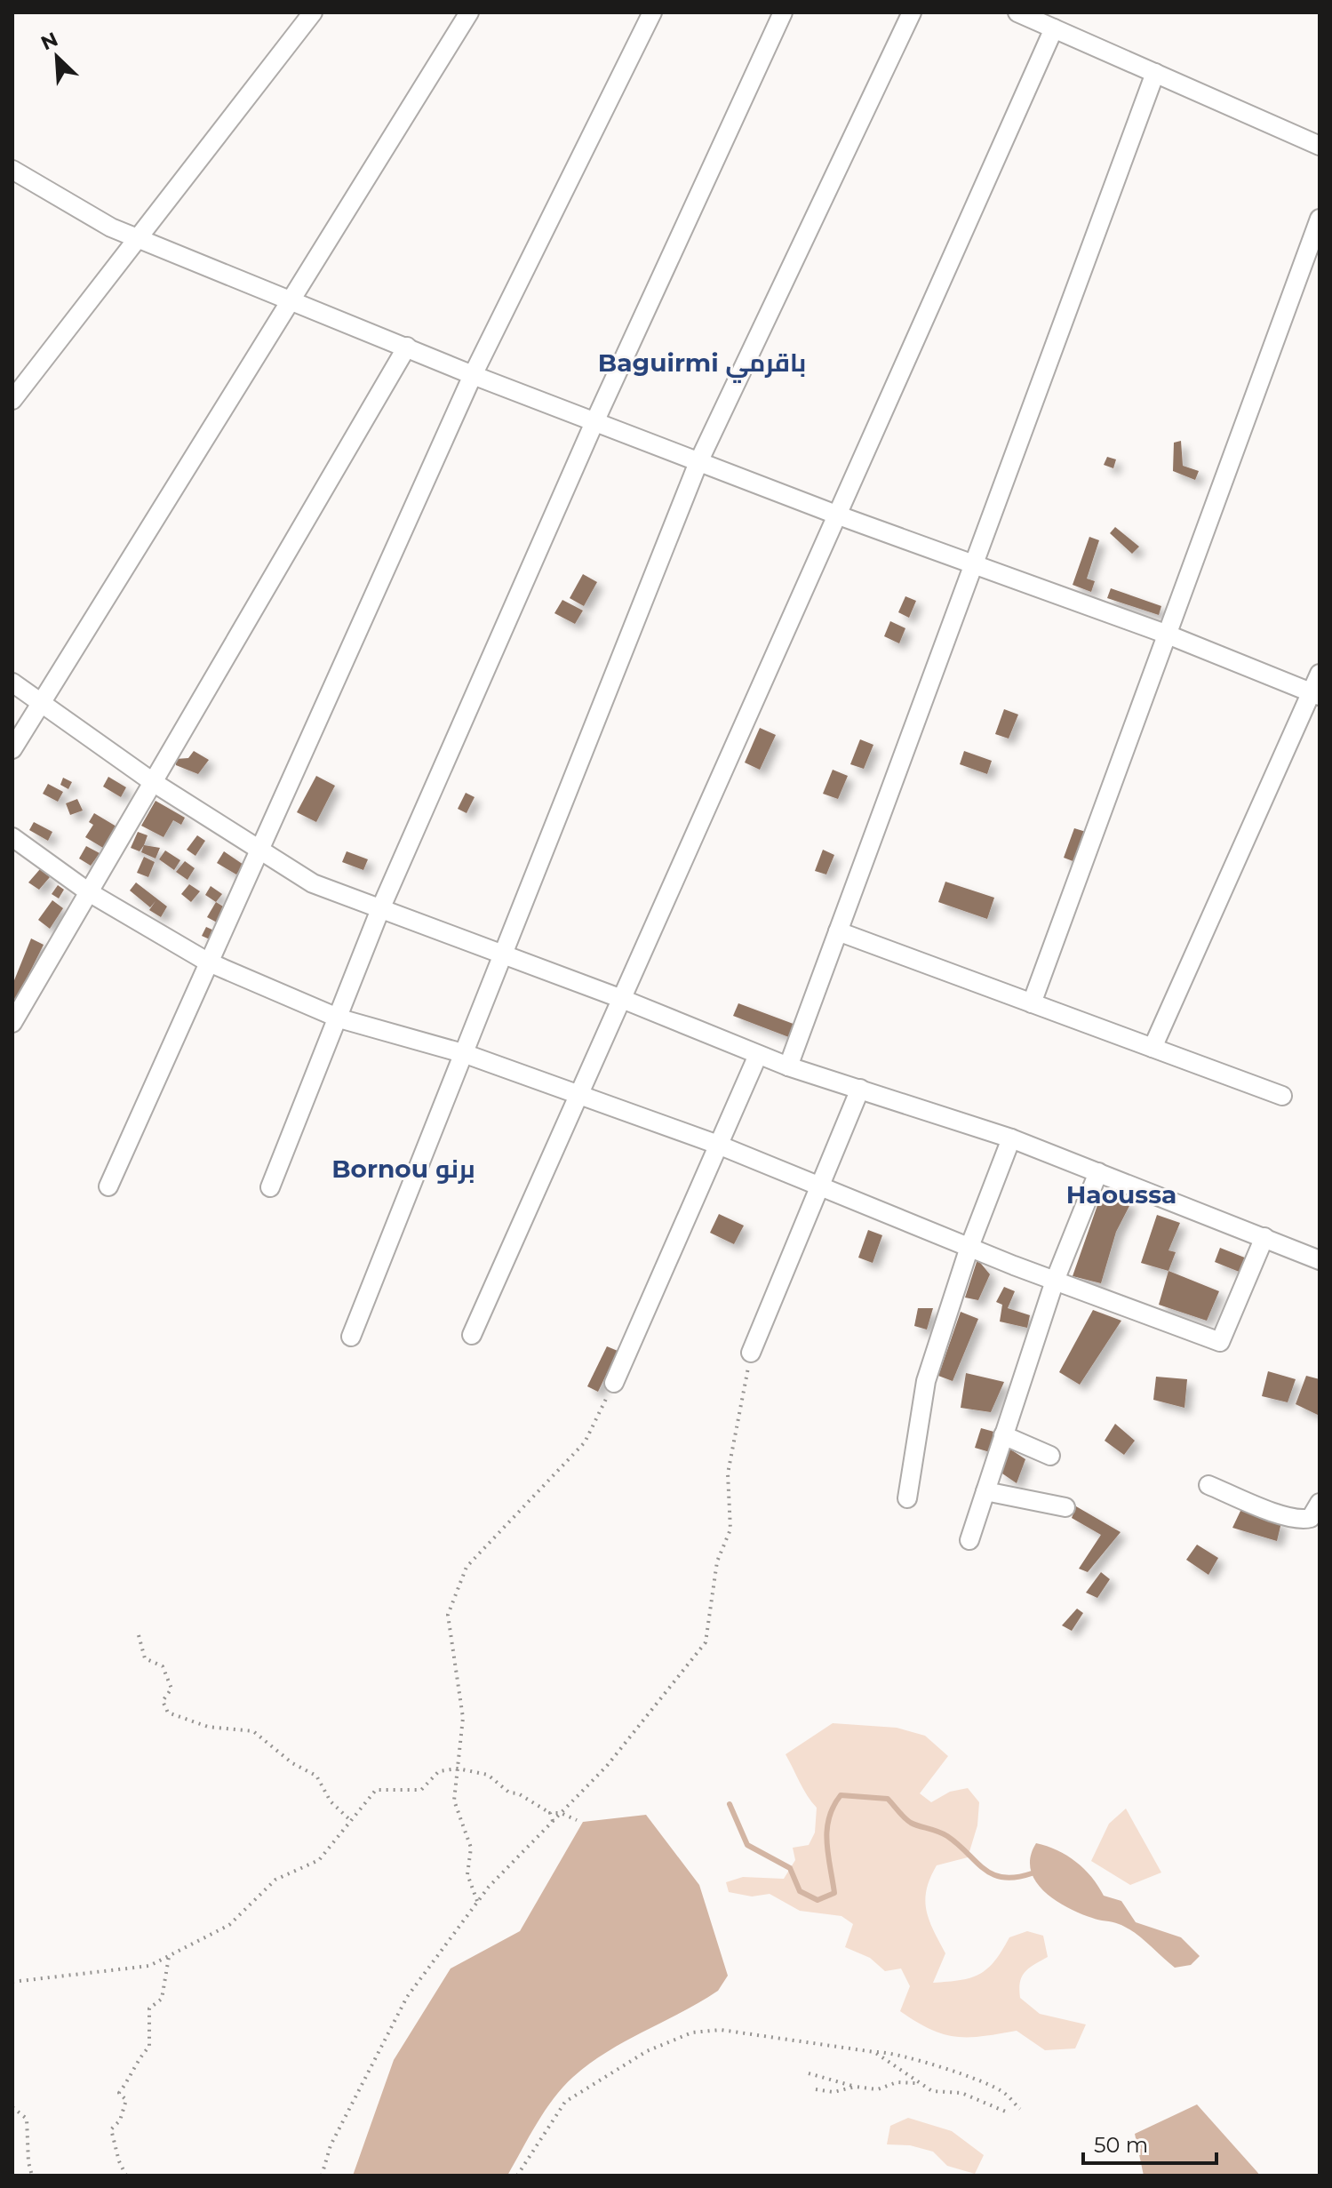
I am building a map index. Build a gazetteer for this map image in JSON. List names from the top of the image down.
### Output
{
  "districts": ["Baguirmi باقرمي", "Bornou برنو", "Haoussa"],
  "scale_bar": "50 m",
  "north": "top left"
}
